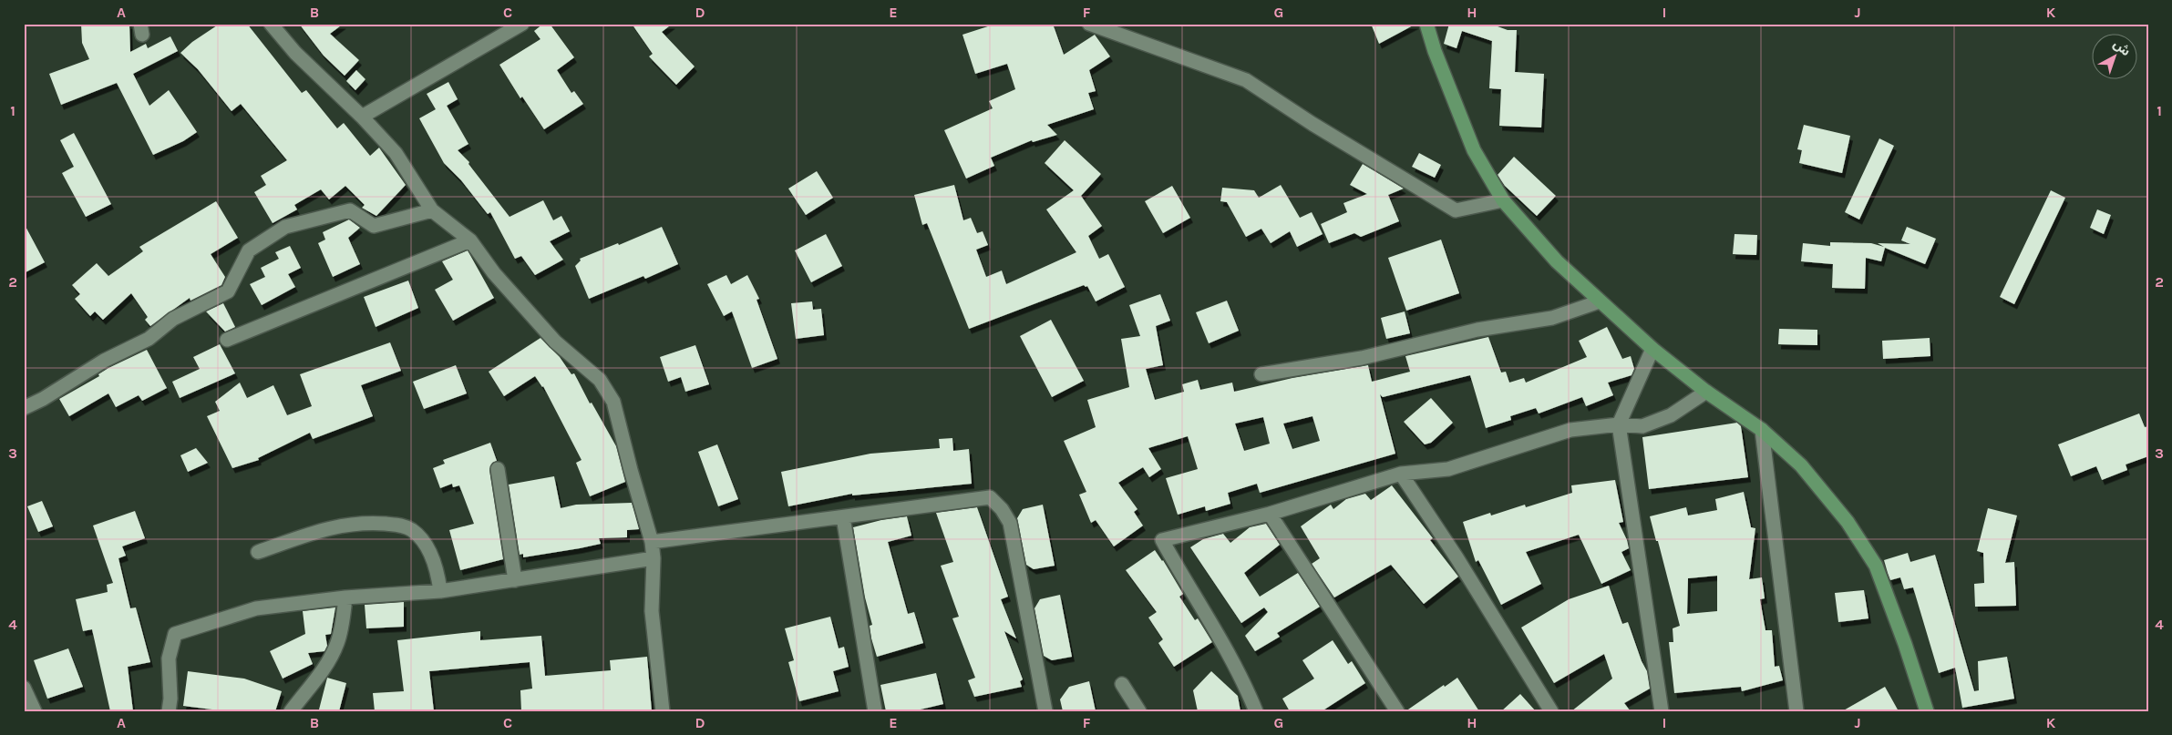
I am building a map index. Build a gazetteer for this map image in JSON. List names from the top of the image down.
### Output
{
  "north": "top right",
  "grid": {
    "columns": [
      "A",
      "B",
      "C",
      "D",
      "E",
      "F",
      "G",
      "H",
      "I",
      "J",
      "K"
    ],
    "rows": [
      "1",
      "2",
      "3",
      "4"
    ]
  }
}
